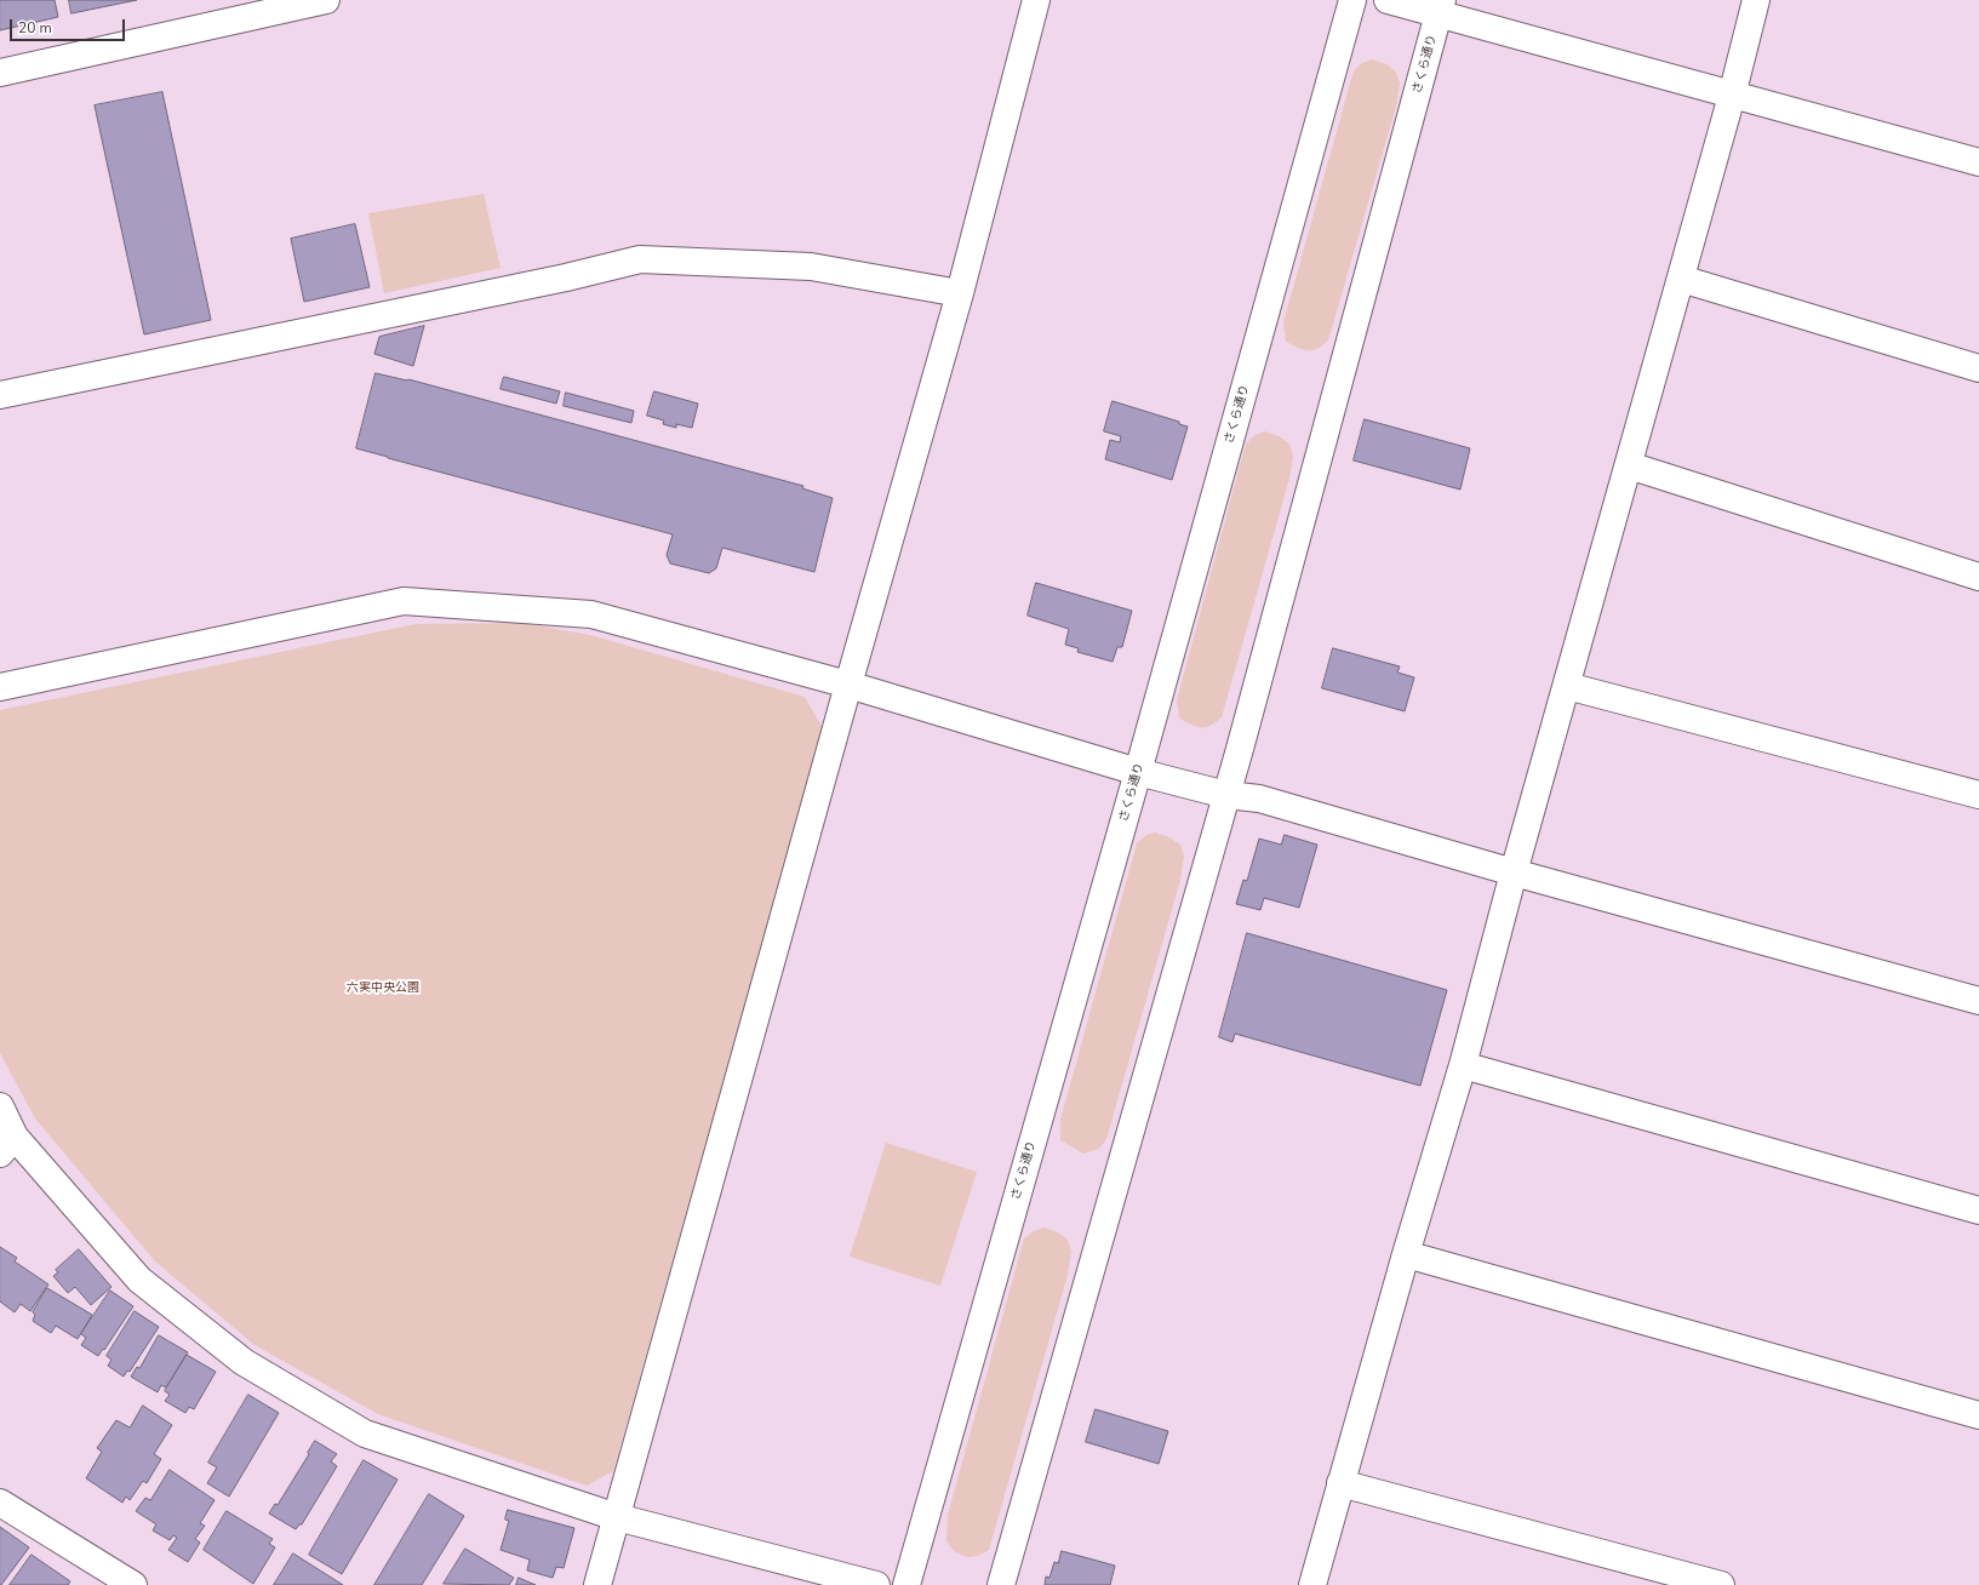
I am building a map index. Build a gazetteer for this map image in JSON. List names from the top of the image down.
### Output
{
  "streets": {
    "street": ["さくら通り"]
  },
  "parks": ["六実中央公園"],
  "scale_bar": "20 m"
}
